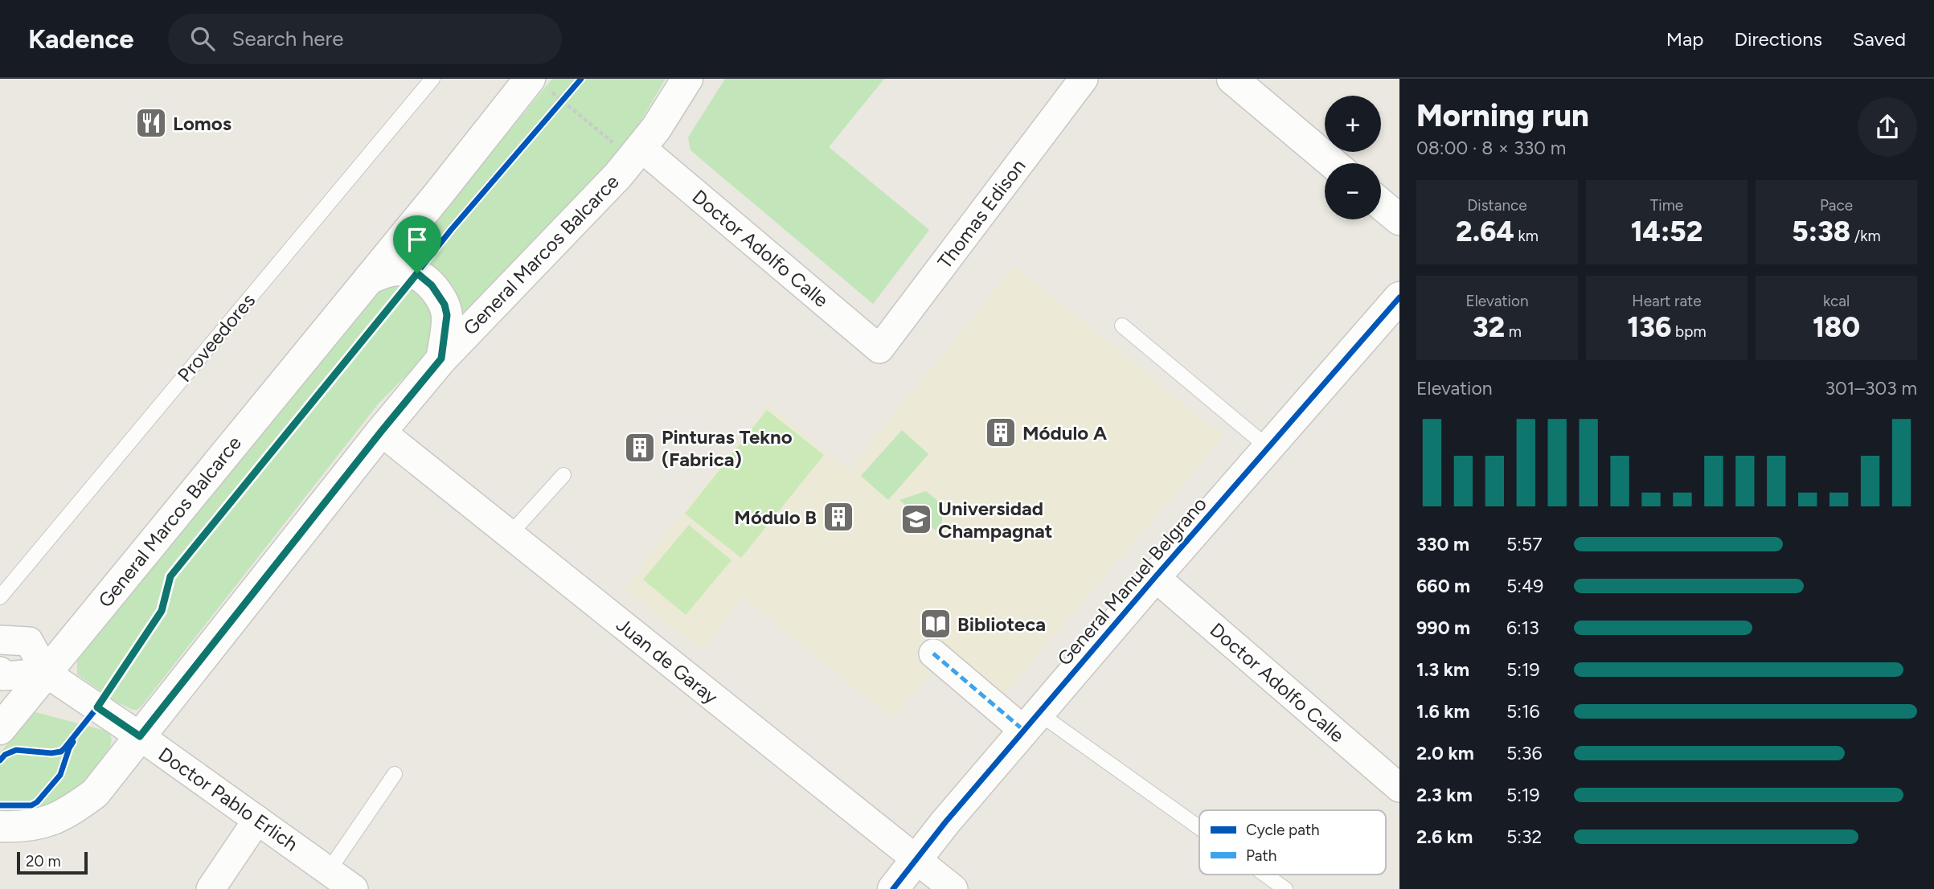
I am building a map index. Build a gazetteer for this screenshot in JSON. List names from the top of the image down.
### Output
{
  "streets": {
    "main road": ["General Marcos Balcarce", "General Manuel Belgrano"],
    "street": [
      "Thomas Edison",
      "Doctor Adolfo Calle",
      "Juan de Garay",
      "Doctor Pablo Erlich"
    ],
    "lane": ["Proveedores"]
  },
  "crossings": [
    ["Thomas Edison", "Doctor Adolfo Calle"],
    ["Doctor Adolfo Calle", "General Marcos Balcarce"],
    ["Doctor Adolfo Calle", "General Manuel Belgrano"],
    ["General Marcos Balcarce", "Juan de Garay"],
    ["General Marcos Balcarce", "Doctor Pablo Erlich"],
    ["General Manuel Belgrano", "Juan de Garay"]
  ],
  "places": {
    "restaurant": ["Lomos"],
    "building": ["Módulo A", "Pinturas Tekno (Fabrica)", "Módulo B"],
    "school or university": ["Universidad Champagnat"],
    "library": ["Biblioteca"]
  },
  "legend": ["Cycle path", "Path"],
  "scale_bar": "20 m",
  "page": {
    "header": "Kadence",
    "search": "Search here",
    "nav": ["Map", "Directions", "Saved"],
    "heading": ["Morning run", "08:00 · 8 × 330 m"],
    "map_buttons": ["+", "−"],
    "stats": [
      ["Distance", "2.64 km"],
      ["Time", "14:52"],
      ["Pace", "5:38 /km"],
      ["Elevation", "32 m"],
      ["Heart rate", "136 bpm"],
      ["kcal", "180"]
    ],
    "chart": ["Elevation", "301–303 m"],
    "list": [
      {
        "name": "330 m",
        "note": "5:57"
      },
      {
        "name": "660 m",
        "note": "5:49"
      },
      {
        "name": "990 m",
        "note": "6:13"
      },
      {
        "name": "1.3 km",
        "note": "5:19"
      },
      {
        "name": "1.6 km",
        "note": "5:16"
      },
      {
        "name": "2.0 km",
        "note": "5:36"
      },
      {
        "name": "2.3 km",
        "note": "5:19"
      },
      {
        "name": "2.6 km",
        "note": "5:32"
      }
    ],
    "scale": "20 m"
  }
}
